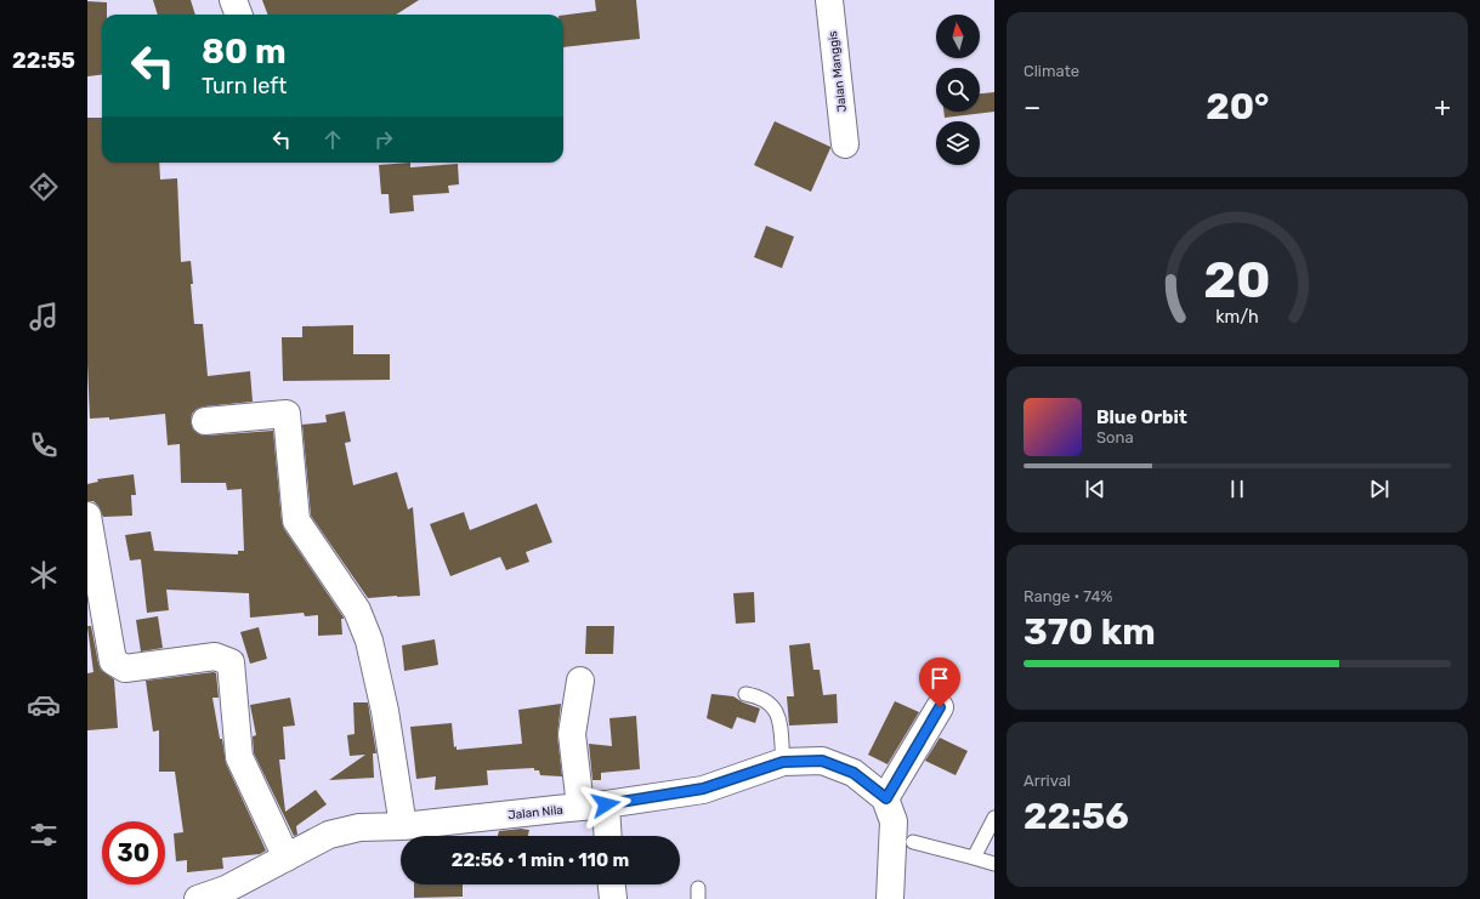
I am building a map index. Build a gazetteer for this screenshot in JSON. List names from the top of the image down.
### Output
{
  "streets": {
    "street": ["Jalan Manggis", "Jalan Nila"]
  },
  "north": "top",
  "page": {
    "tabs": "22:55",
    "tile": [
      "Climate",
      ["Range · 74%", "370 km"],
      ["Arrival", "22:56"]
    ],
    "turn": ["80 m", "Turn left"],
    "heat": ["−", "20°", "+"],
    "song": ["Blue Orbit", "Sona"],
    "limit": "30",
    "trip": "22:56 · 1 min · 110 m",
    "gauge": ["20", "km/h"]
  }
}
